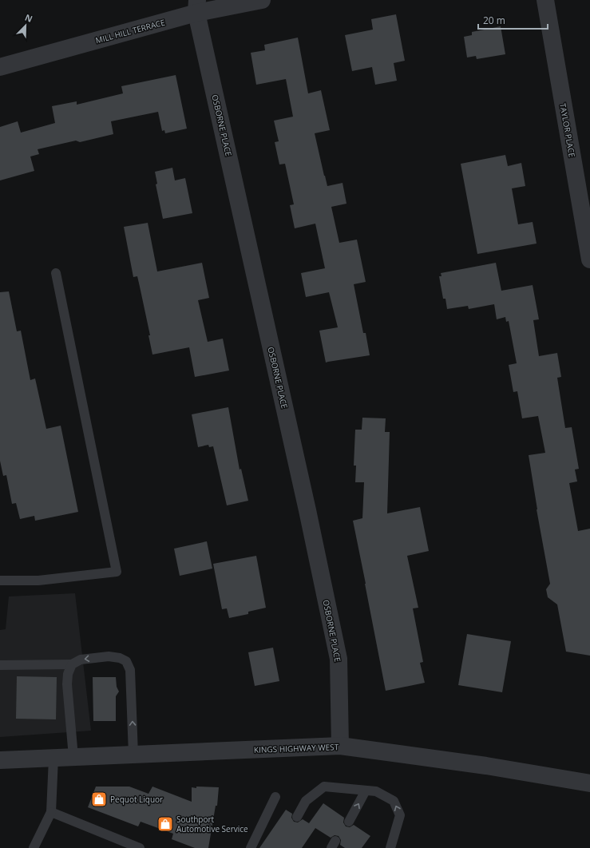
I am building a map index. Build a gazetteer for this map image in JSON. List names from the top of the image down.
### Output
{
  "streets": {
    "street": [
      "MILL HILL TERRACE",
      "OSBORNE PLACE",
      "TAYLOR PLACE",
      "KINGS HIGHWAY WEST"
    ]
  },
  "crossings": [
    ["MILL HILL TERRACE", "OSBORNE PLACE"],
    ["OSBORNE PLACE", "KINGS HIGHWAY WEST"]
  ],
  "places": {
    "shop": ["Pequot Liquor", "Southport Automotive Service"]
  },
  "scale_bar": "20 m",
  "north": "top right"
}
